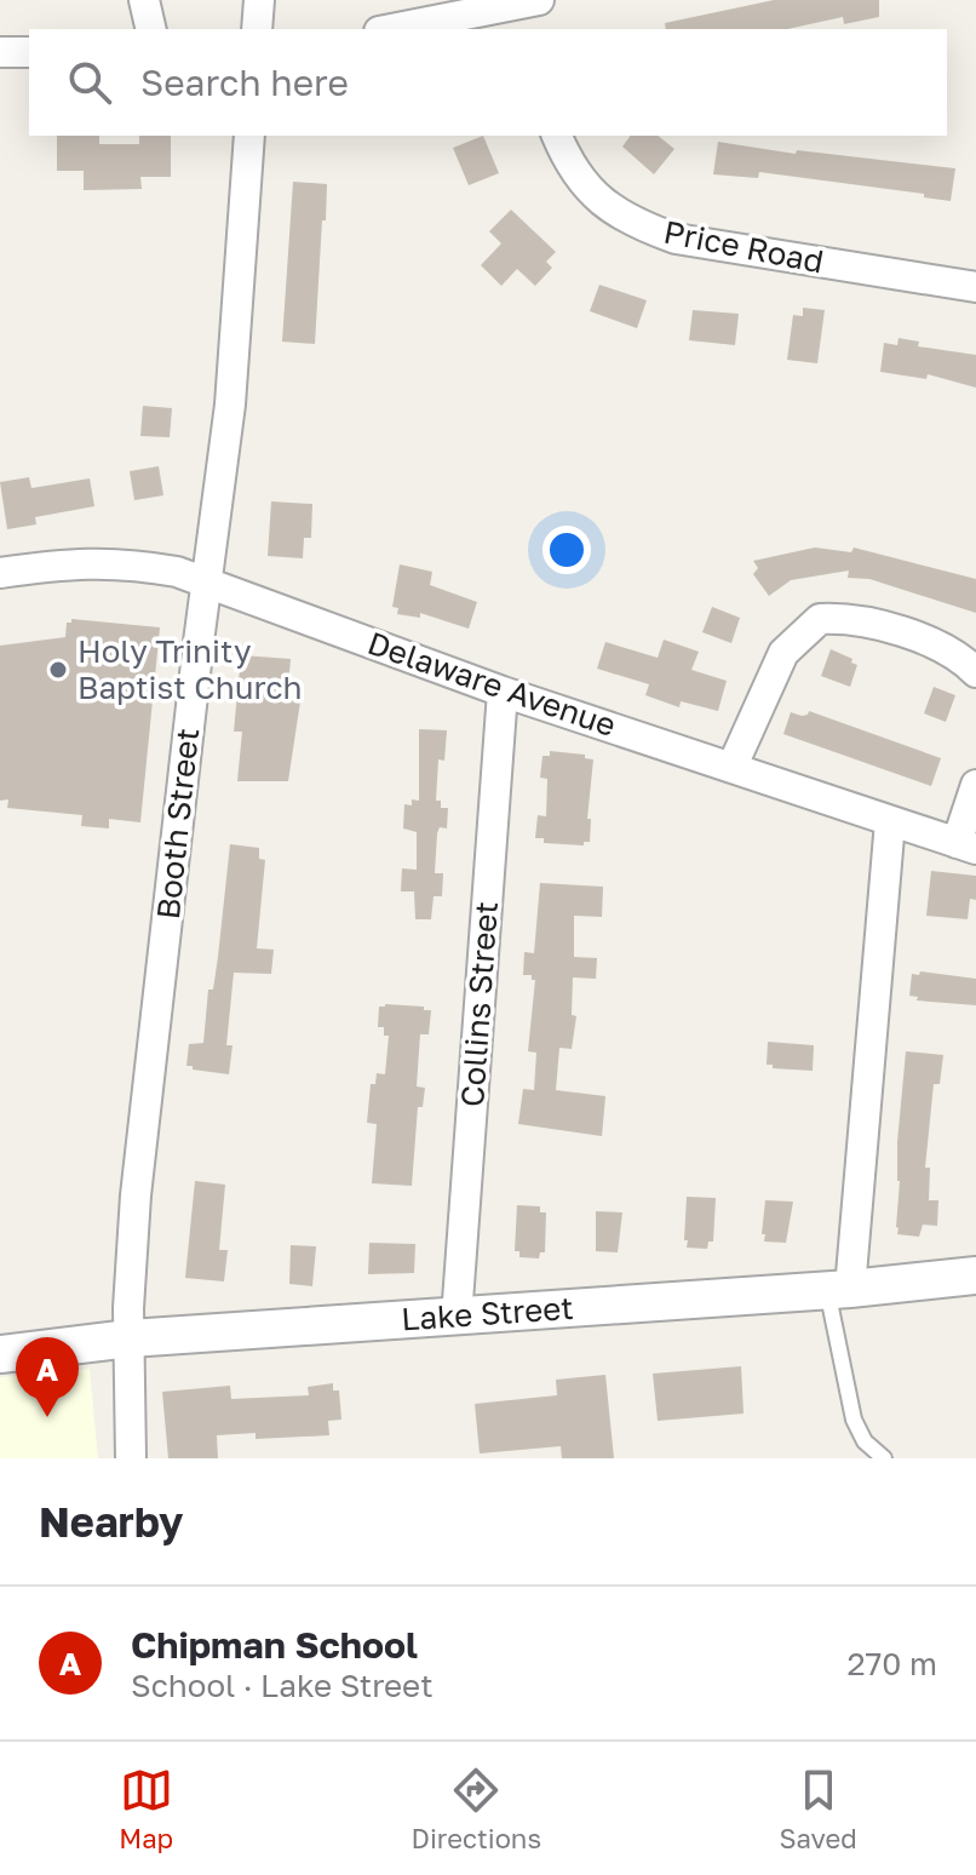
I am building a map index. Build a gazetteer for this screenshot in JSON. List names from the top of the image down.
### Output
{
  "streets": {
    "street": [
      "Price Road",
      "Delaware Avenue",
      "Booth Street",
      "Collins Street",
      "Lake Street"
    ]
  },
  "crossings": [
    ["Delaware Avenue", "Booth Street"],
    ["Delaware Avenue", "Collins Street"],
    ["Booth Street", "Lake Street"],
    ["Collins Street", "Lake Street"]
  ],
  "places": ["Holy Trinity Baptist Church"],
  "page": {
    "search": "Search here",
    "pins": "A",
    "heading": "Nearby",
    "list": [
      {
        "mark": "A",
        "name": "Chipman School",
        "note": "School · Lake Street",
        "value": "270 m"
      }
    ],
    "nav": ["Map", "Directions", "Saved"]
  }
}
